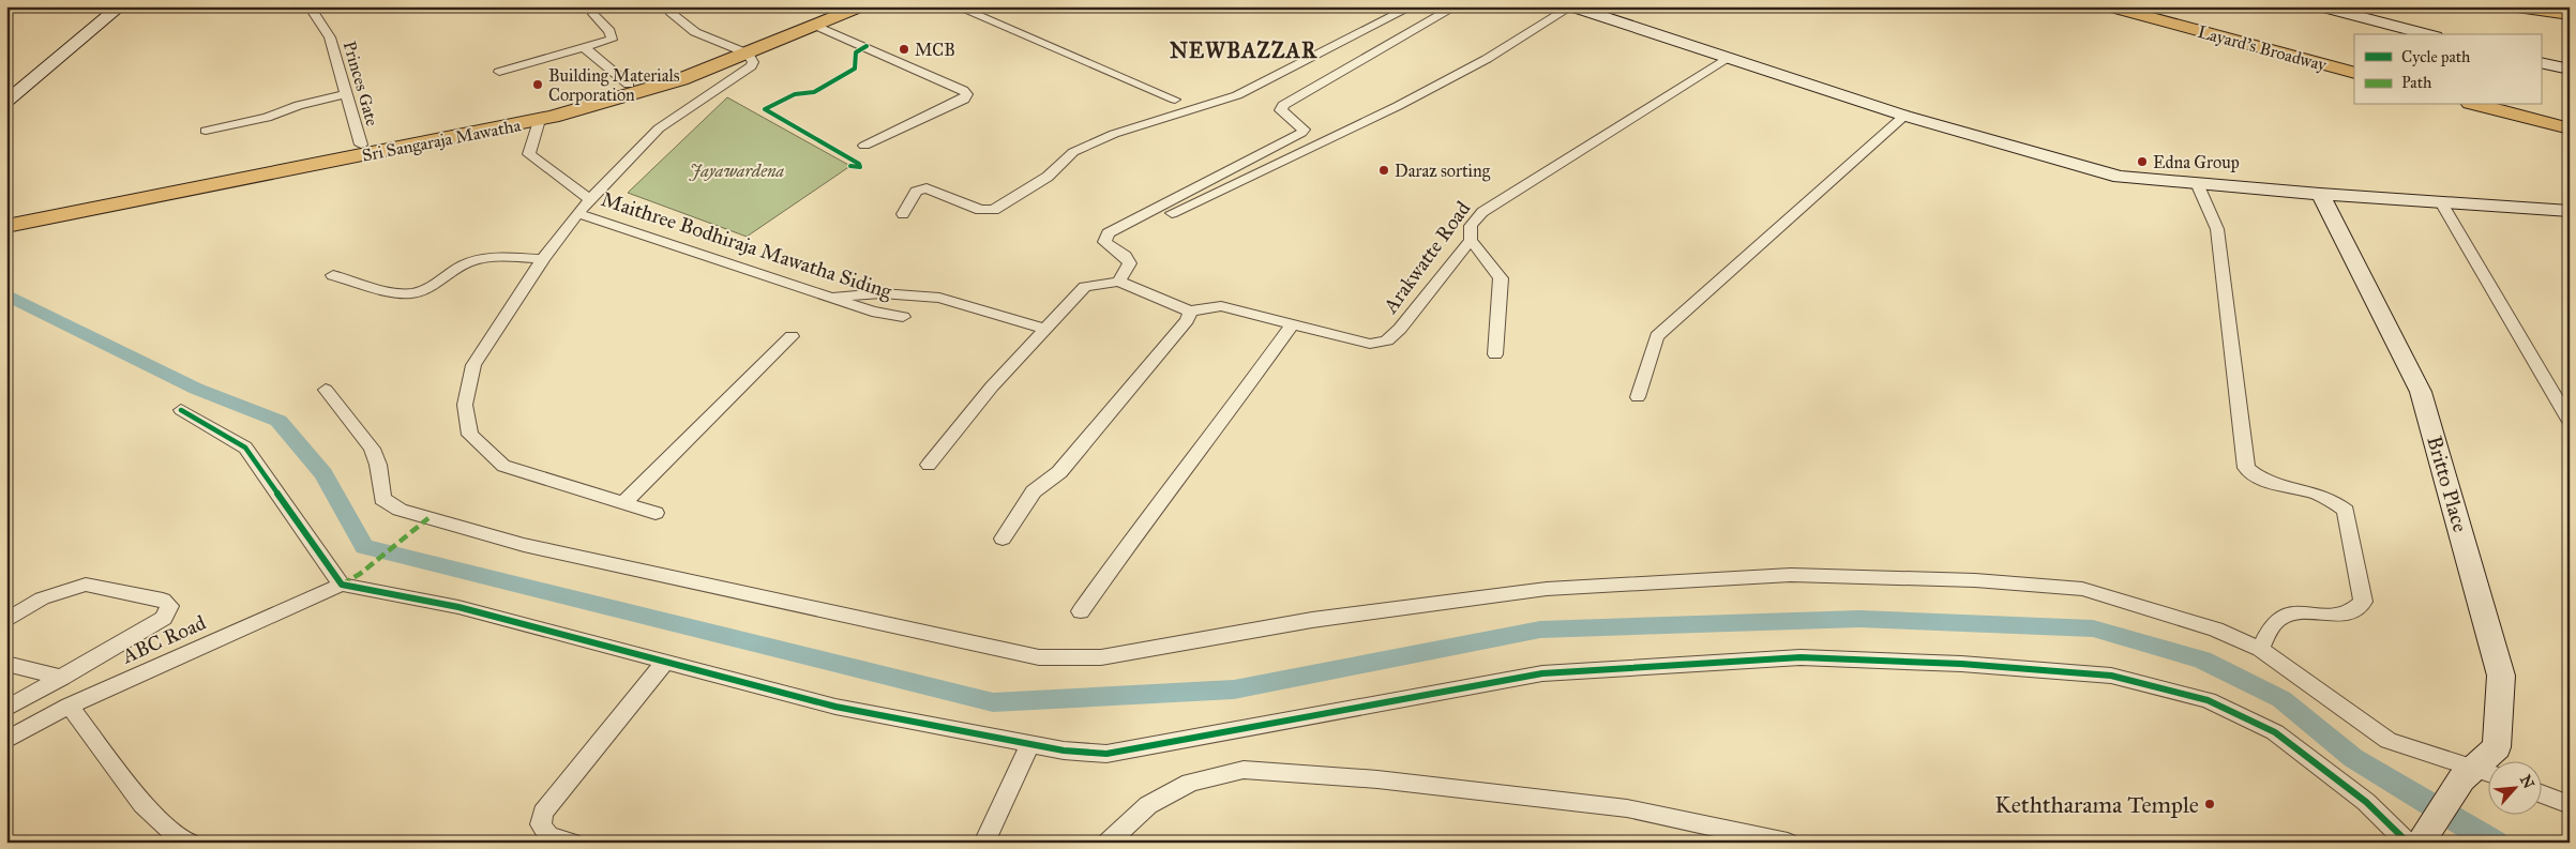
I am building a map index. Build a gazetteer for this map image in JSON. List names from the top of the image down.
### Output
{
  "streets": {
    "main road": ["Layard's Broadway", "Sri Sangaraja Mawatha"],
    "street": [
      "Princes Gate",
      "Maithree Bodhiraja Mawatha Siding",
      "Arakwatte Road",
      "Britto Place",
      "ABC Road"
    ]
  },
  "crossings": [
    ["Princes Gate", "Sri Sangaraja Mawatha"]
  ],
  "districts": ["NEWBAZZAR"],
  "parks": ["Jayawardena"],
  "places": [
    "MCB",
    "Building Materials Corporation",
    "Edna Group",
    "Daraz sorting",
    "Keththarama Temple"
  ],
  "legend": ["Cycle path", "Path"],
  "north": "top right"
}
